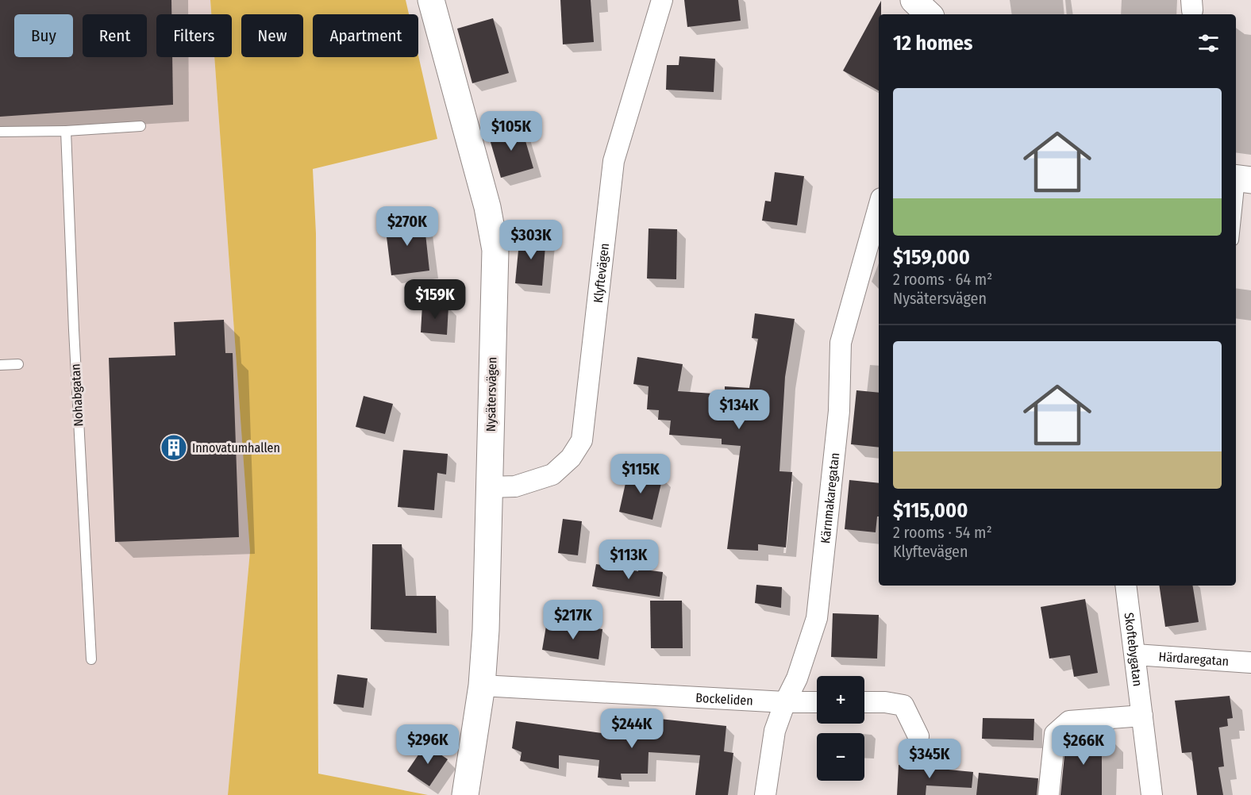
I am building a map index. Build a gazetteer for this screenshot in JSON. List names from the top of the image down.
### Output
{
  "streets": {
    "street": [
      "Klyftevägen",
      "Nysätersvägen",
      "Kärnmakaregatan",
      "Skoftebygatan",
      "Härdaregatan",
      "Bockeliden"
    ],
    "lane": ["Nohabgatan"]
  },
  "crossings": [
    ["Klyftevägen", "Nysätersvägen"],
    ["Nysätersvägen", "Bockeliden"],
    ["Kärnmakaregatan", "Bockeliden"],
    ["Skoftebygatan", "Härdaregatan"]
  ],
  "places": {
    "building": ["Innovatumhallen"]
  },
  "page": {
    "chip": [
      "Buy",
      "Rent",
      "Filters",
      "New",
      "Apartment"
    ],
    "heading": "12 homes",
    "list": [
      {
        "name": "$159,000",
        "note": "2 rooms · 64 m² · Nysätersvägen"
      },
      {
        "name": "$115,000",
        "note": "2 rooms · 54 m² · Klyftevägen"
      }
    ],
    "price": [
      "$105K",
      "$270K",
      "$303K",
      "$159K",
      "$134K",
      "$115K",
      "$113K",
      "$217K",
      "$244K",
      "$296K",
      "$266K",
      "$345K"
    ],
    "map_buttons": ["+", "−"]
  }
}
